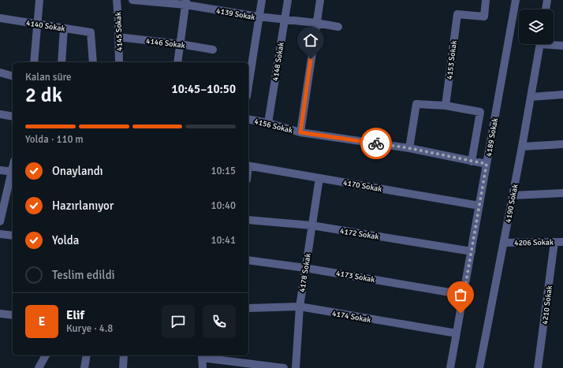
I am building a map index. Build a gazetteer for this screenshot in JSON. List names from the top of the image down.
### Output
{
  "streets": {
    "street": [
      "4139 Sokak",
      "4140 Sokak",
      "4145 Sokak",
      "4146 Sokak",
      "4153 Sokak",
      "4148 Sokak",
      "4156 Sokak",
      "4189 Sokak",
      "4170 Sokak",
      "4190 Sokak",
      "4172 Sokak",
      "4206 Sokak",
      "4178 Sokak",
      "4173 Sokak",
      "4210 Sokak",
      "4174 Sokak"
    ]
  },
  "crossings": [
    ["4139 Sokak", "4148 Sokak"],
    ["4145 Sokak", "4146 Sokak"],
    ["4148 Sokak", "4156 Sokak"],
    ["4156 Sokak", "4189 Sokak"],
    ["4189 Sokak", "4170 Sokak"],
    ["4189 Sokak", "4172 Sokak"],
    ["4189 Sokak", "4173 Sokak"],
    ["4189 Sokak", "4174 Sokak"],
    ["4170 Sokak", "4178 Sokak"],
    ["4190 Sokak", "4206 Sokak"],
    ["4172 Sokak", "4178 Sokak"],
    ["4206 Sokak", "4210 Sokak"],
    ["4178 Sokak", "4173 Sokak"],
    ["4178 Sokak", "4174 Sokak"]
  ],
  "page": {
    "heading": ["2 dk", "Kalan süre", "10:45–10:50"],
    "panel": ["Elif", "Kurye · 4.8"],
    "bar": "Yolda · 110 m",
    "list": [
      ["Onaylandı", "10:15"],
      ["Hazırlanıyor", "10:40"],
      ["Yolda", "10:41"],
      "Teslim edildi"
    ],
    "round": "E"
  }
}
